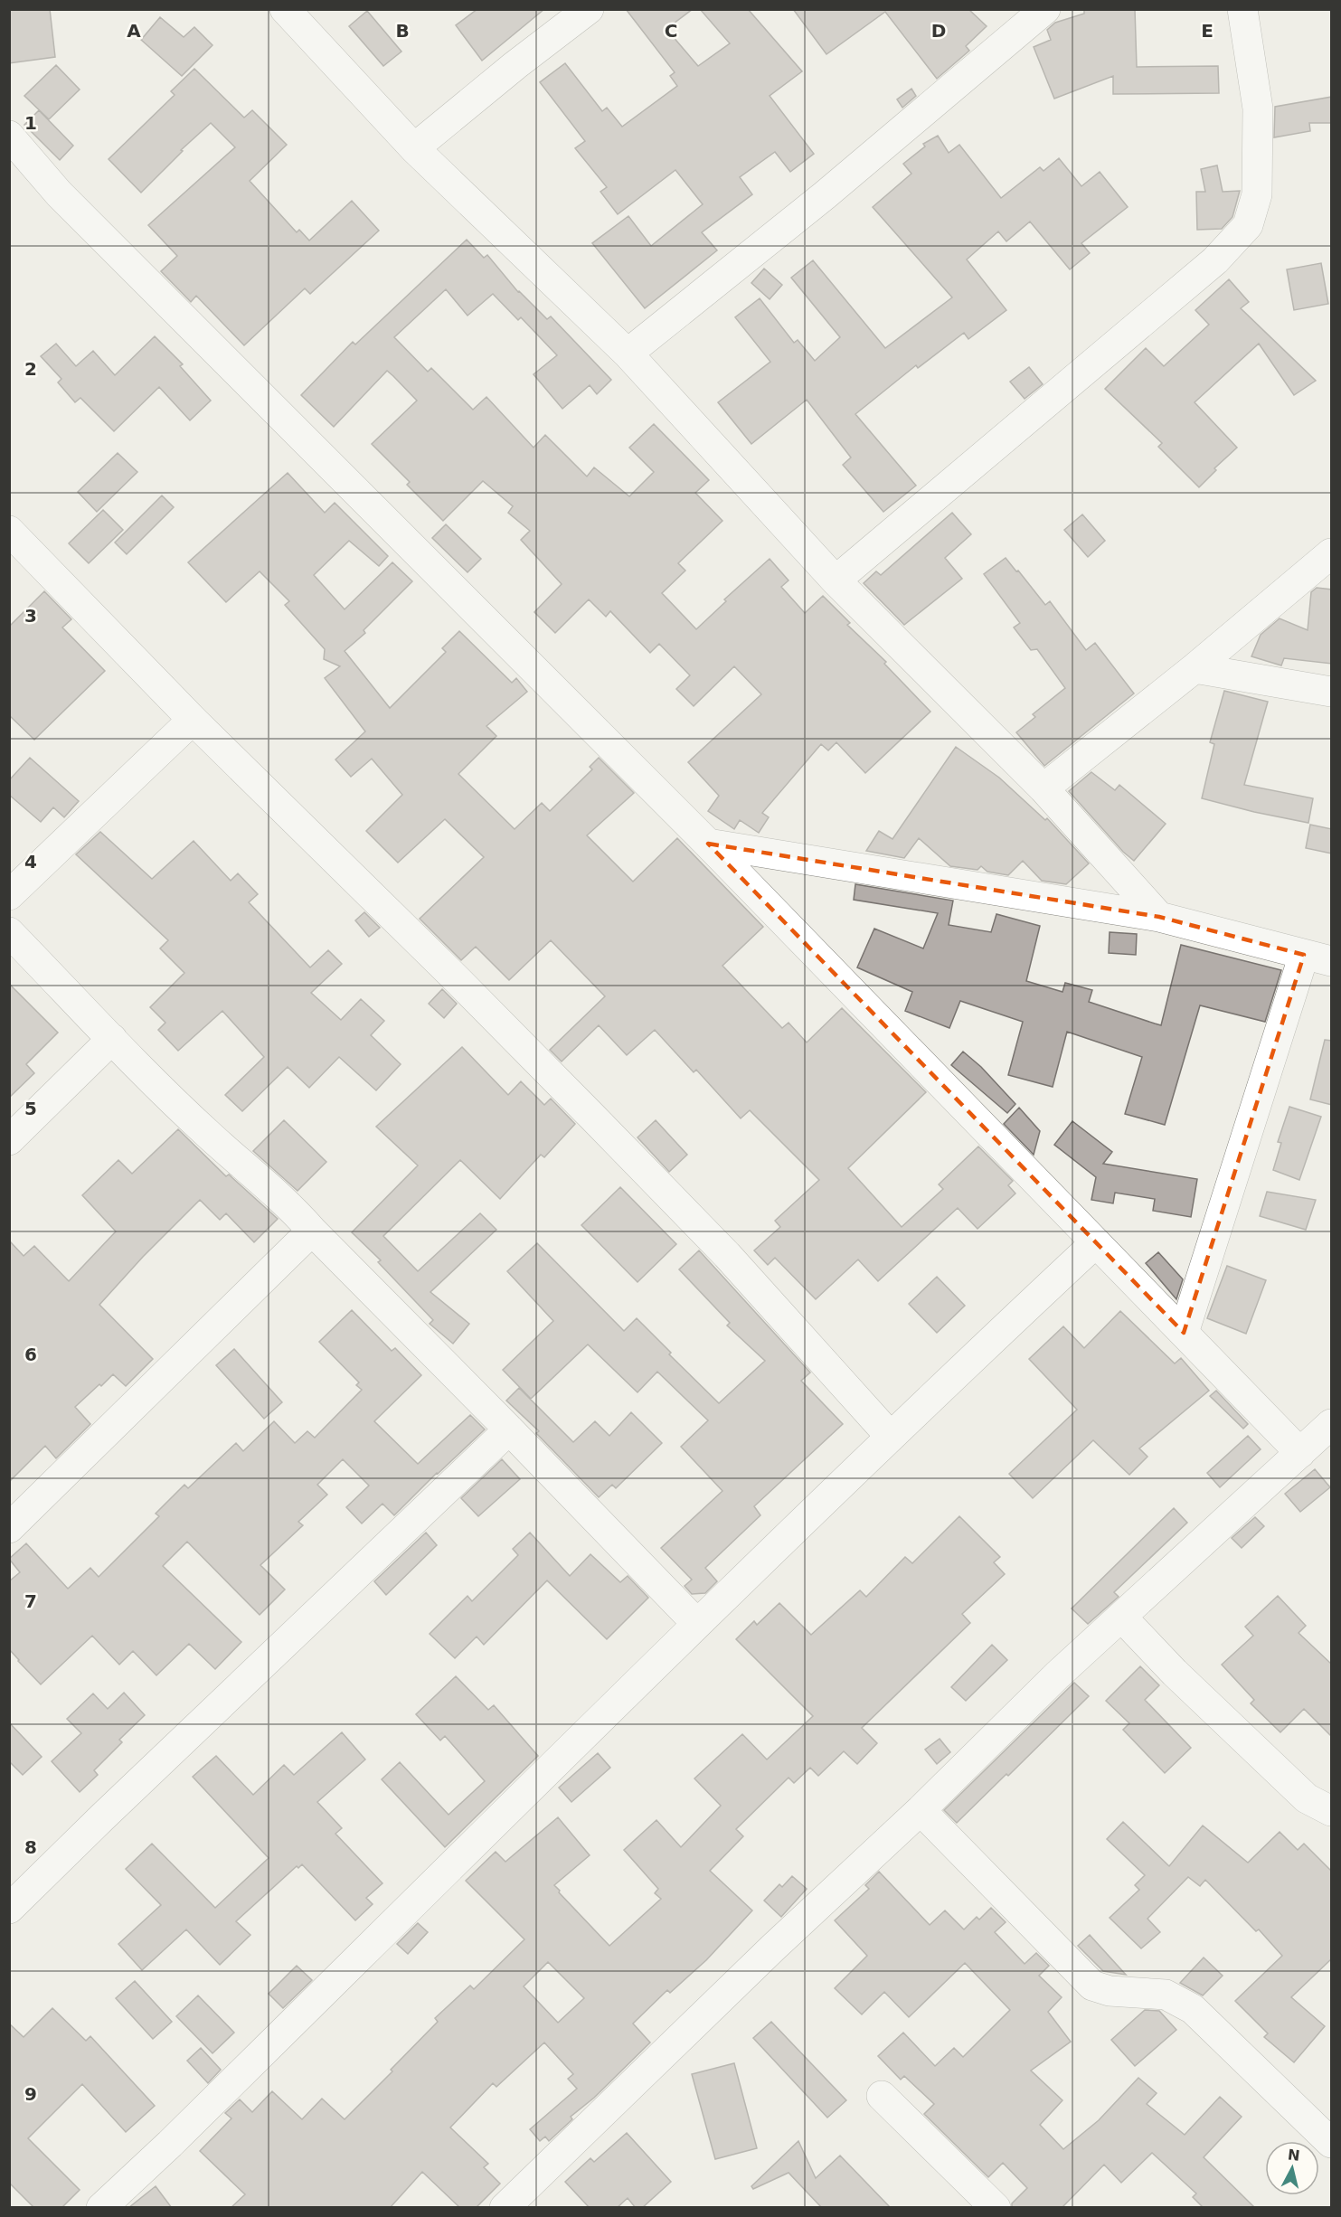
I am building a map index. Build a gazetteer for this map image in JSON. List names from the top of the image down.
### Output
{
  "north": "top",
  "grid": {
    "columns": [
      "A",
      "B",
      "C",
      "D",
      "E"
    ],
    "rows": [
      "1",
      "2",
      "3",
      "4",
      "5",
      "6",
      "7",
      "8",
      "9"
    ]
  }
}
